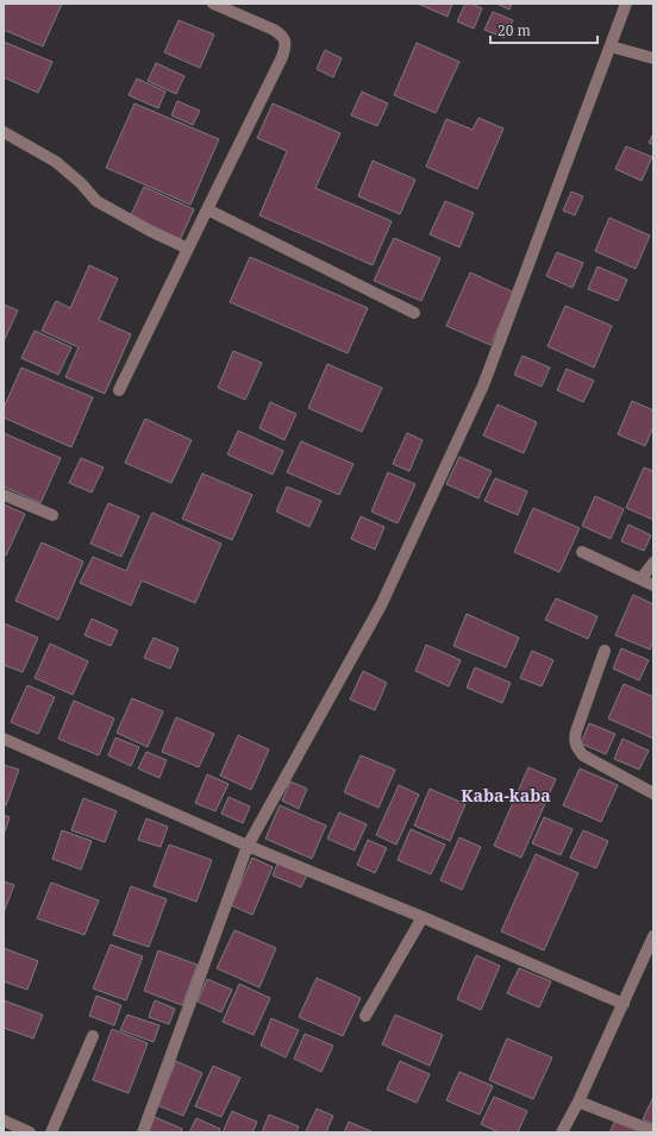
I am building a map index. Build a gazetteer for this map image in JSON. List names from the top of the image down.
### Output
{
  "districts": ["Kaba-kaba"],
  "scale_bar": "20 m"
}
